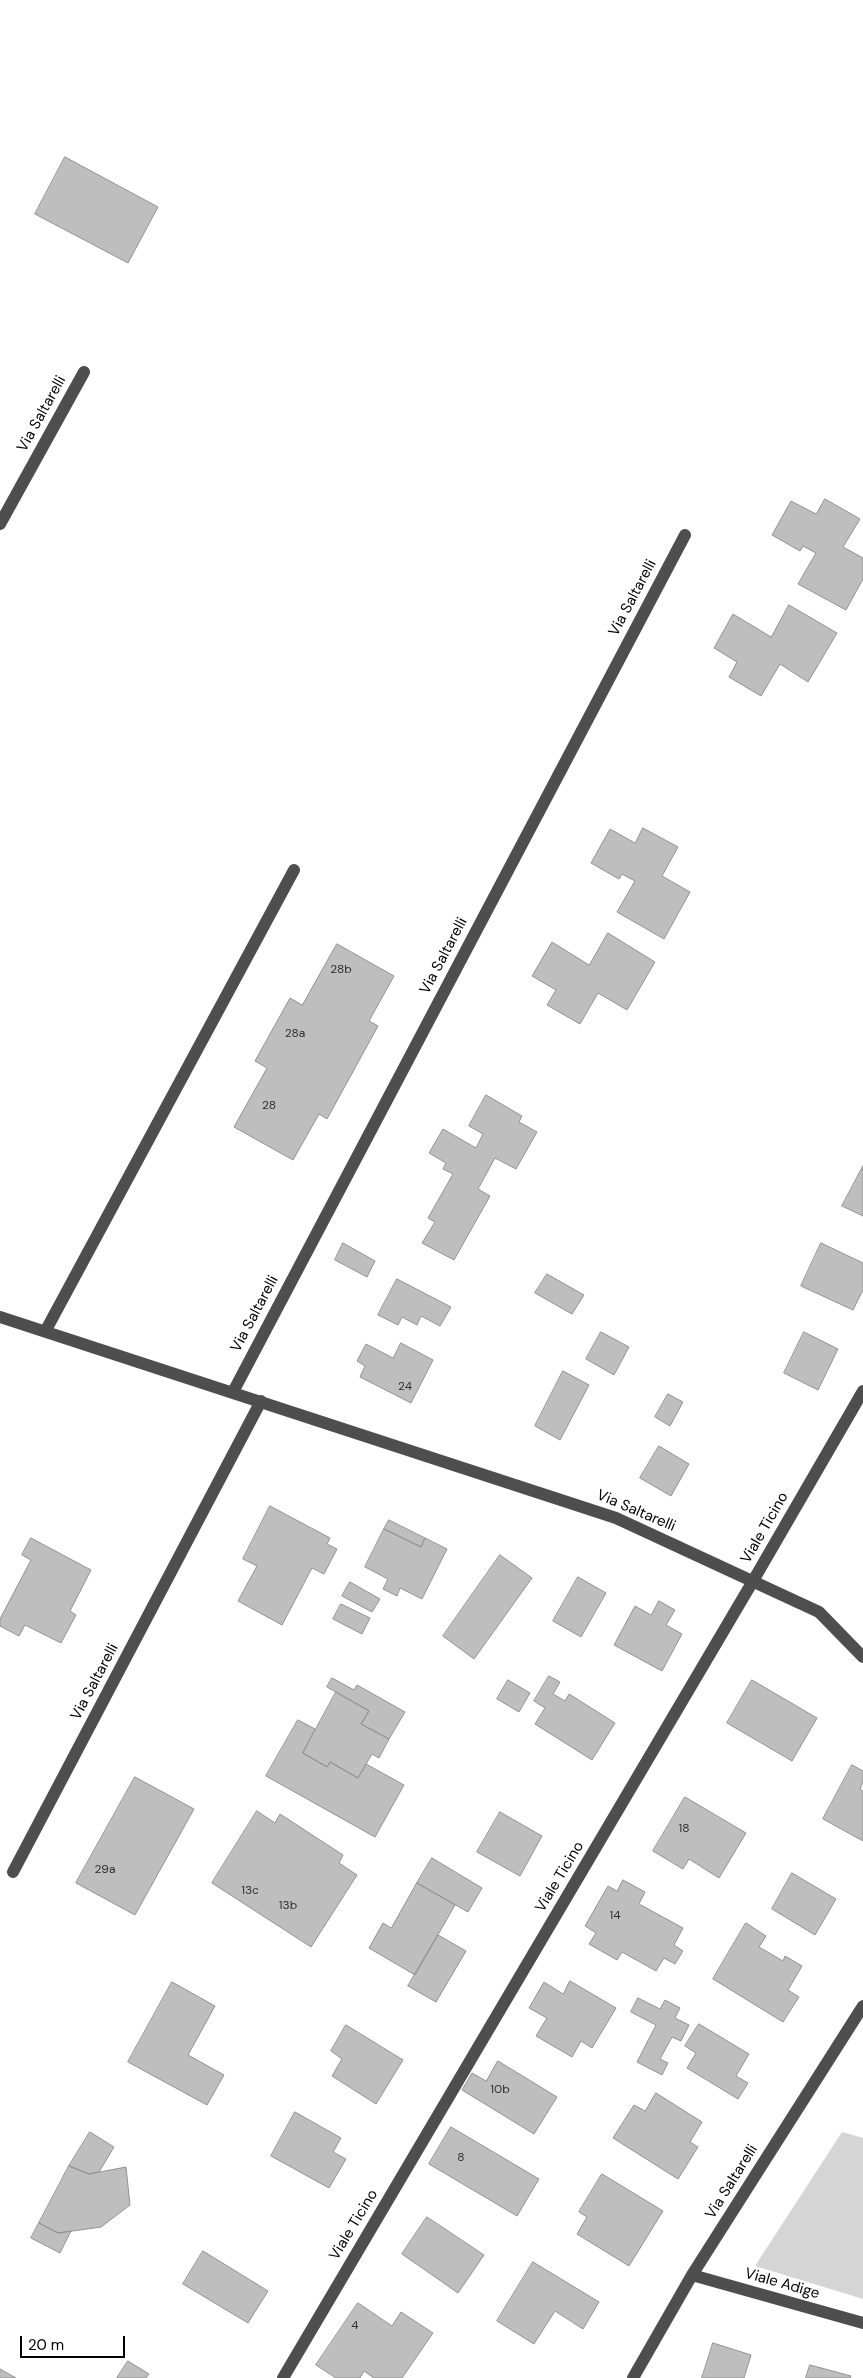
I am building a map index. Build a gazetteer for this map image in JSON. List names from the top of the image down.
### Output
{
  "streets": {
    "street": ["Via Saltarelli", "Viale Ticino", "Viale Adige"]
  },
  "crossings": [
    ["Via Saltarelli", "Viale Ticino"],
    ["Via Saltarelli", "Viale Adige"]
  ],
  "house_numbers": [
    "28b",
    "28a",
    "28",
    "24",
    "18",
    "29a",
    "13c",
    "13b",
    "14",
    "10b",
    "8",
    "4"
  ],
  "scale_bar": "20 m"
}
